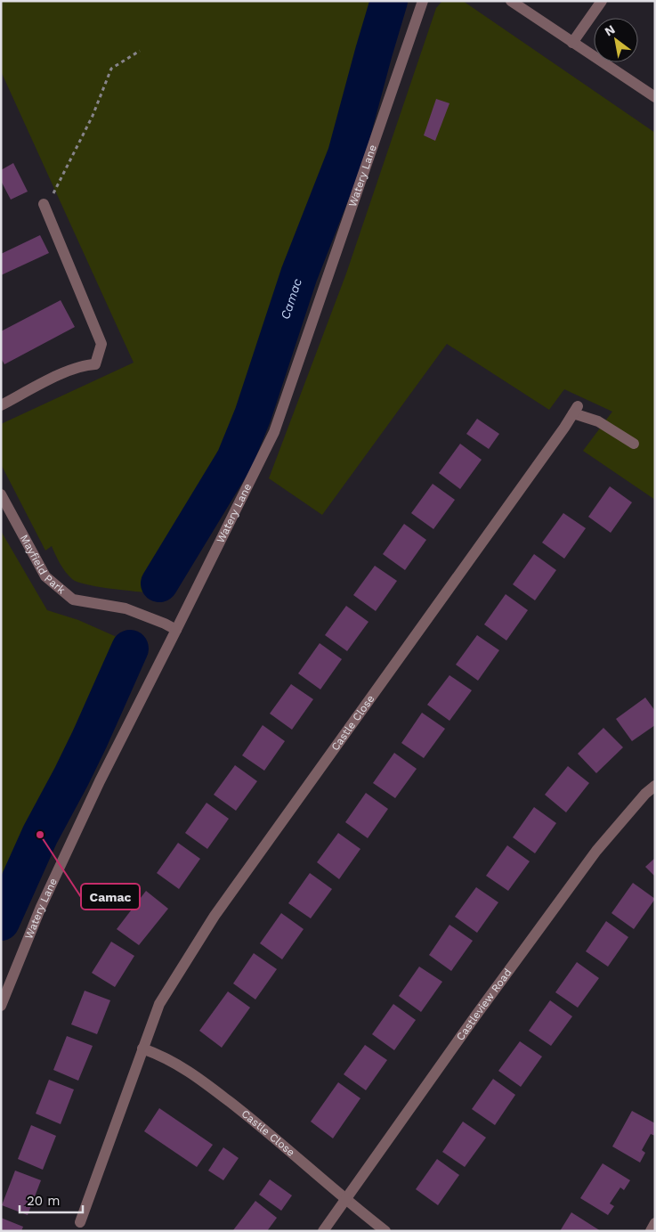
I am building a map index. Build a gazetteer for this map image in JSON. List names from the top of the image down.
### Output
{
  "streets": {
    "street": [
      "Watery Lane",
      "Mayfield Park",
      "Castle Close",
      "Castleview Road"
    ]
  },
  "crossings": [
    ["Watery Lane", "Mayfield Park"],
    ["Castle Close", "Castleview Road"]
  ],
  "water": ["Camac"],
  "places": ["Camac"],
  "scale_bar": "20 m",
  "north": "top left"
}
